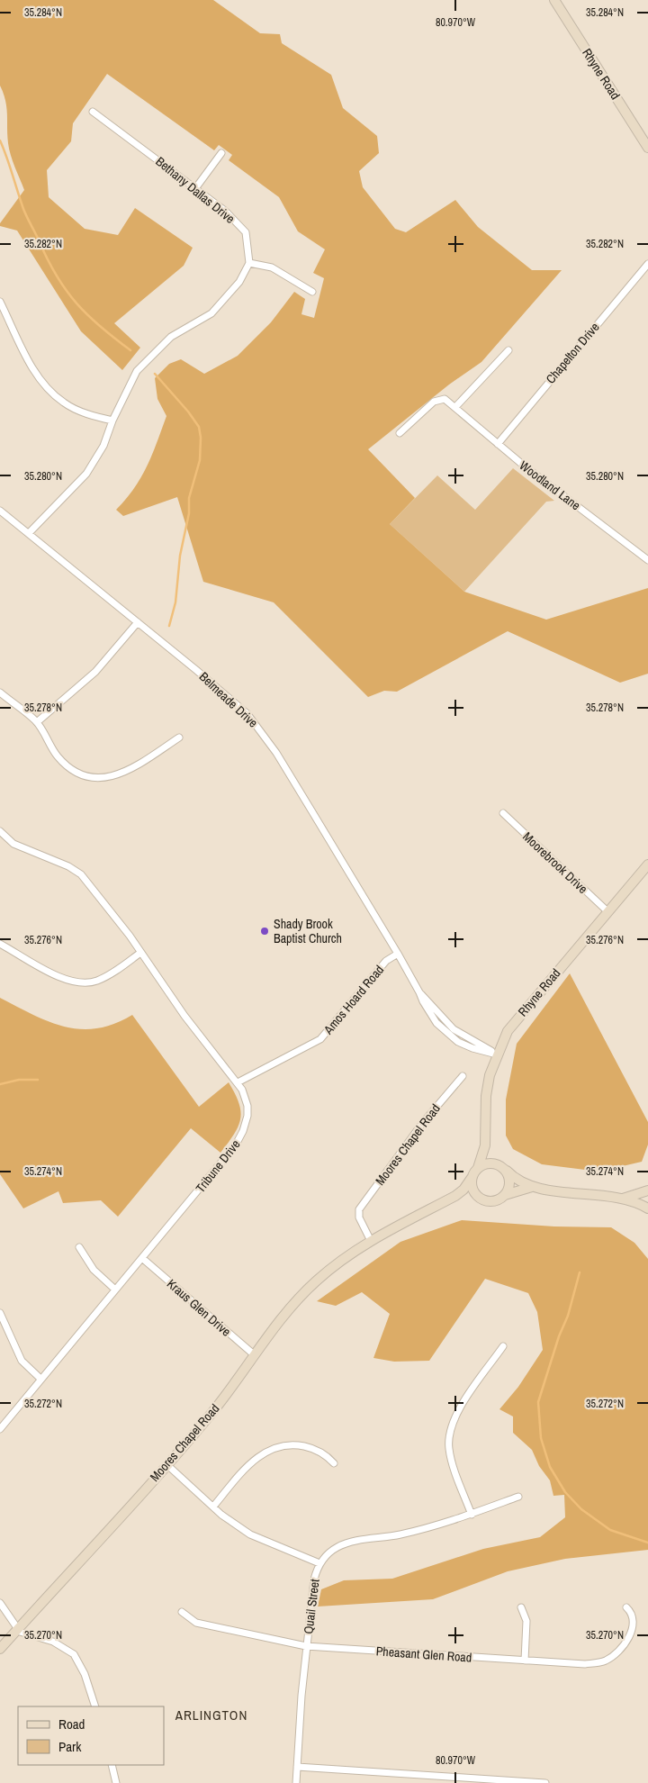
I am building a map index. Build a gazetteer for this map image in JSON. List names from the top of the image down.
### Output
{
  "streets": {
    "main road": ["Rhyne Road", "Moores Chapel Road"],
    "street": [
      "Bethany Dallas Drive",
      "Chapelton Drive",
      "Woodland Lane",
      "Belmeade Drive",
      "Moorebrook Drive",
      "Amos Hoard Road",
      "Tribune Drive",
      "Kraus Glen Drive",
      "Quail Street",
      "Pheasant Glen Road"
    ]
  },
  "crossings": [
    ["Rhyne Road", "Belmeade Drive"],
    ["Rhyne Road", "Moorebrook Drive"],
    ["Rhyne Road", "Moores Chapel Road"],
    ["Chapelton Drive", "Woodland Lane"],
    ["Belmeade Drive", "Amos Hoard Road"],
    ["Amos Hoard Road", "Tribune Drive"],
    ["Moores Chapel Road", "Kraus Glen Drive"],
    ["Tribune Drive", "Kraus Glen Drive"],
    ["Quail Street", "Pheasant Glen Road"]
  ],
  "districts": ["ARLINGTON"],
  "places": ["Shady Brook Baptist Church"],
  "legend": ["Road", "Park"],
  "coordinates": [
    "35.284°N",
    "80.970°W",
    "35.282°N",
    "35.280°N",
    "35.278°N",
    "35.276°N",
    "35.274°N",
    "35.272°N",
    "35.270°N"
  ]
}
